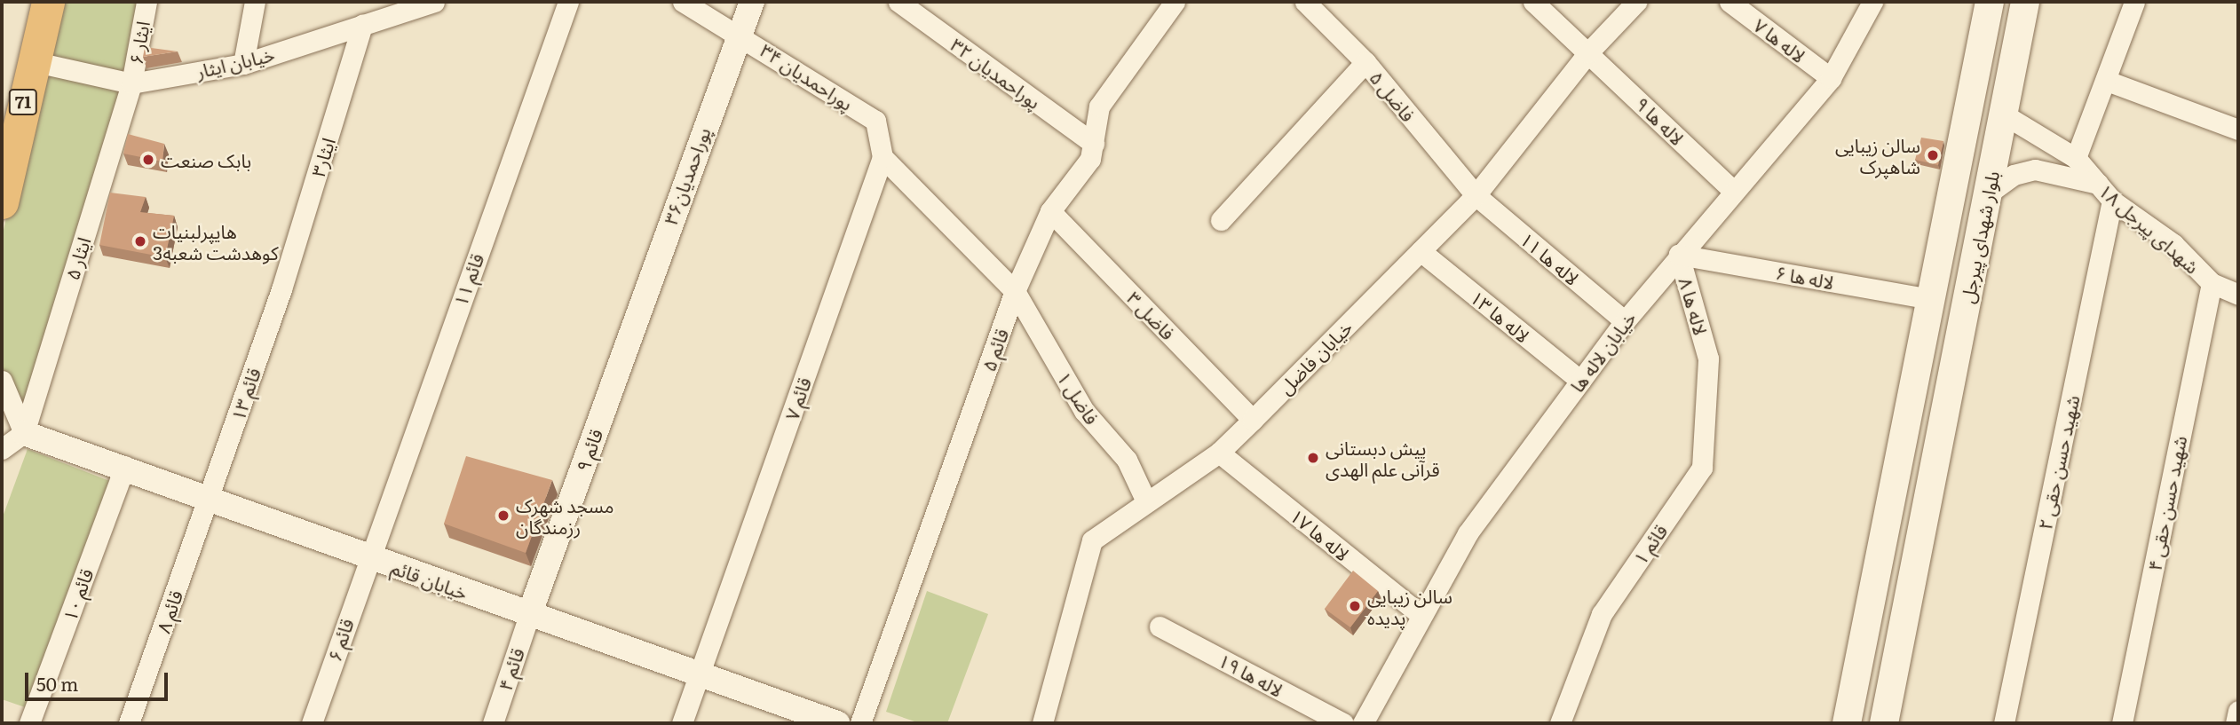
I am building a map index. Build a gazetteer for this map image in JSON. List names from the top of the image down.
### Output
{
  "streets": {
    "highway": ["71"],
    "main road": ["بلوار شهدای پیرجل"],
    "street": [
      "لاله ها ۷",
      "ایثار ۶",
      "خیابان ایثار",
      "پوراحمدیان ۳۲",
      "پوراحمدیان ۳۴",
      "فاضل ۵",
      "لاله ها ۹",
      "ایثار۳",
      "پوراحمدیان۳۶",
      "شهدای پیرجل ۱۸",
      "ایثار ۵",
      "لاله ها ۱۱",
      "لاله ها ۶",
      "قائم ۱۱",
      "لاله ها ۸",
      "فاضل ۳",
      "لاله ها ۱۳",
      "قائم ۵",
      "خیابان لاله ها",
      "خیابان فاضل",
      "قائم ۱۳",
      "فاضل ۱",
      "قائم ۷",
      "قائم ۹",
      "شهید حسن حقی ۲",
      "شهید حسن حقی ۴",
      "لاله ها ۱۷",
      "قائم ۱",
      "خیابان قائم",
      "قائم ۱۰",
      "قائم ۸",
      "قائم ۶",
      "قائم ۴",
      "لاله ها ۱۹"
    ]
  },
  "crossings": [
    ["لاله ها ۷", "خیابان لاله ها"],
    ["ایثار ۶", "خیابان ایثار"],
    ["ایثار ۶", "ایثار ۵"],
    ["خیابان ایثار", "71"],
    ["خیابان ایثار", "ایثار۳"],
    ["خیابان ایثار", "ایثار ۵"],
    ["پوراحمدیان ۳۲", "قائم ۵"],
    ["پوراحمدیان ۳۴", "پوراحمدیان۳۶"],
    ["پوراحمدیان ۳۴", "فاضل ۱"],
    ["پوراحمدیان ۳۴", "قائم ۷"],
    ["فاضل ۵", "لاله ها ۱۱"],
    ["فاضل ۵", "خیابان فاضل"],
    ["لاله ها ۹", "خیابان لاله ها"],
    ["لاله ها ۹", "خیابان فاضل"],
    ["ایثار۳", "قائم ۱۳"],
    ["پوراحمدیان۳۶", "قائم ۹"],
    ["شهدای پیرجل ۱۸", "بلوار شهدای پیرجل"],
    ["شهدای پیرجل ۱۸", "شهید حسن حقی ۲"],
    ["شهدای پیرجل ۱۸", "شهید حسن حقی ۴"],
    ["بلوار شهدای پیرجل", "لاله ها ۶"],
    ["ایثار ۵", "خیابان قائم"],
    ["لاله ها ۱۱", "خیابان لاله ها"],
    ["لاله ها ۱۱", "خیابان فاضل"],
    ["لاله ها ۶", "لاله ها ۸"],
    ["لاله ها ۶", "خیابان لاله ها"],
    ["قائم ۱۱", "خیابان قائم"],
    ["قائم ۱۱", "قائم ۶"],
    ["لاله ها ۸", "خیابان لاله ها"],
    ["لاله ها ۸", "قائم ۱"],
    ["فاضل ۳", "قائم ۵"],
    ["فاضل ۳", "خیابان فاضل"],
    ["لاله ها ۱۳", "خیابان لاله ها"],
    ["لاله ها ۱۳", "خیابان فاضل"],
    ["قائم ۵", "فاضل ۱"],
    ["خیابان لاله ها", "لاله ها ۱۷"],
    ["خیابان فاضل", "فاضل ۱"],
    ["خیابان فاضل", "لاله ها ۱۷"],
    ["قائم ۱۳", "خیابان قائم"],
    ["قائم ۱۳", "قائم ۸"],
    ["فاضل ۱", "قائم ۷"],
    ["قائم ۷", "خیابان قائم"],
    ["قائم ۹", "خیابان قائم"],
    ["قائم ۹", "قائم ۴"],
    ["خیابان قائم", "قائم ۱۰"],
    ["خیابان قائم", "قائم ۸"],
    ["خیابان قائم", "قائم ۶"],
    ["خیابان قائم", "قائم ۴"]
  ],
  "places": [
    "سالن زیبایی شاهپرک",
    "بابک صنعت",
    "هایپرلبنیات کوهدشت شعبه3",
    "پیش دبستانی قرآنی علم الهدی",
    "مسجد شهرک رزمندگان",
    "سالن زیبایی پدیده"
  ],
  "scale_bar": "50 m"
}
